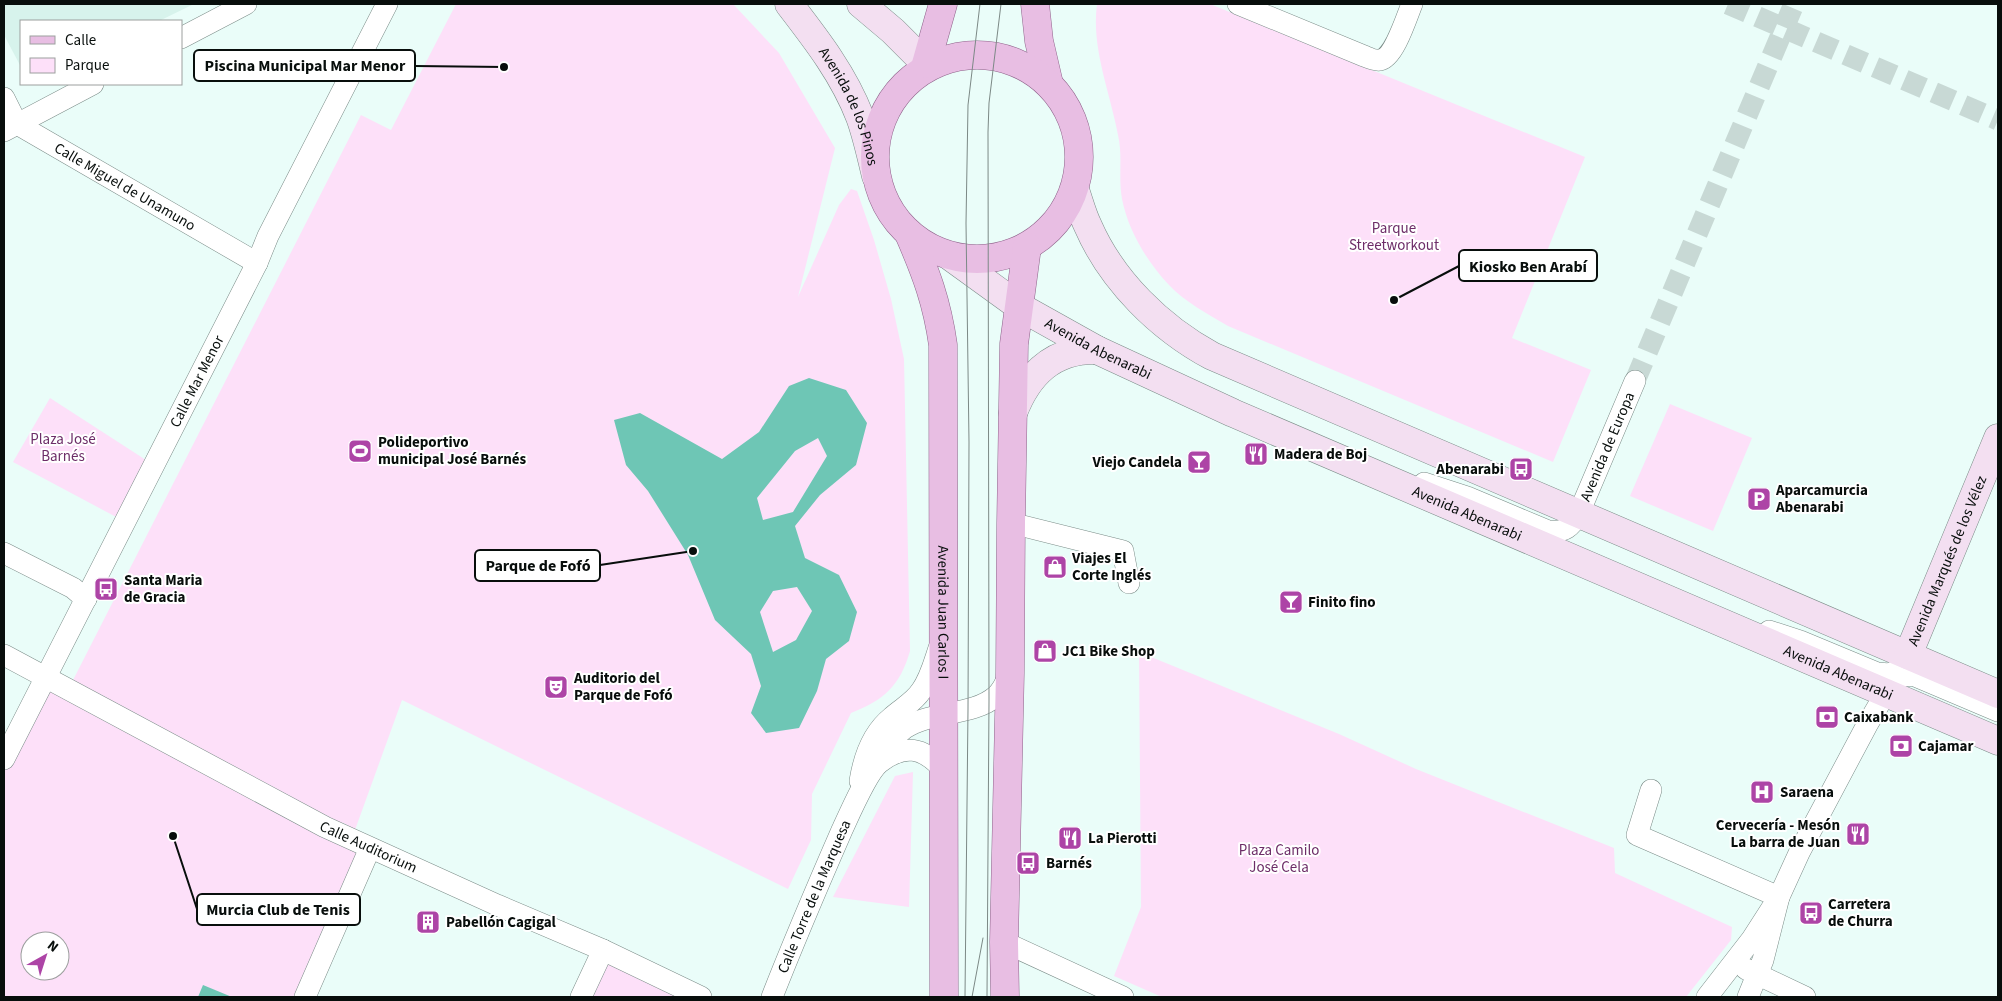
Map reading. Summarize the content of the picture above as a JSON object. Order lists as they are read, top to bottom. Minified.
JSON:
{"streets":{"main road":["Avenida de los Pinos","Avenida Abenarabi","Avenida Marqués de los Vélez","Avenida Juan Carlos I"],"street":["Calle Miguel de Unamuno","Calle Mar Menor","Avenida de Europa","Calle Auditorium","Calle Torre de la Marquesa"]},"crossings":[["Calle Miguel de Unamuno","Calle Mar Menor"],["Avenida Abenarabi","Avenida de Europa"],["Avenida Abenarabi","Avenida Marqués de los Vélez"],["Calle Mar Menor","Calle Auditorium"],["Avenida Juan Carlos I","Calle Torre de la Marquesa"]],"parks":["Parque Streetworkout","Plaza José Barnés","Plaza Camilo José Cela"],"places":{"other":["Piscina Municipal Mar Menor","Kiosko Ben Arabí","Parque de Fofó","Murcia Club de Tenis"],"sports":["Polideportivo municipal José Barnés"],"restaurant":["Madera de Boj","Cervecería - Mesón La barra de Juan","La Pierotti"],"bar":["Viejo Candela","Finito fino"],"bus stop":["Abenarabi","Santa Maria de Gracia","Barnés","Carretera de Churra"],"parking":["Aparcamurcia Abenarabi"],"shop":["Viajes El Corte Inglés","JC1 Bike Shop"],"theatre":["Auditorio del Parque de Fofó"],"bank":["Caixabank","Cajamar"],"hospital":["Saraena"],"building":["Pabellón Cagigal"]},"legend":["Calle","Parque"],"north":"top right"}
